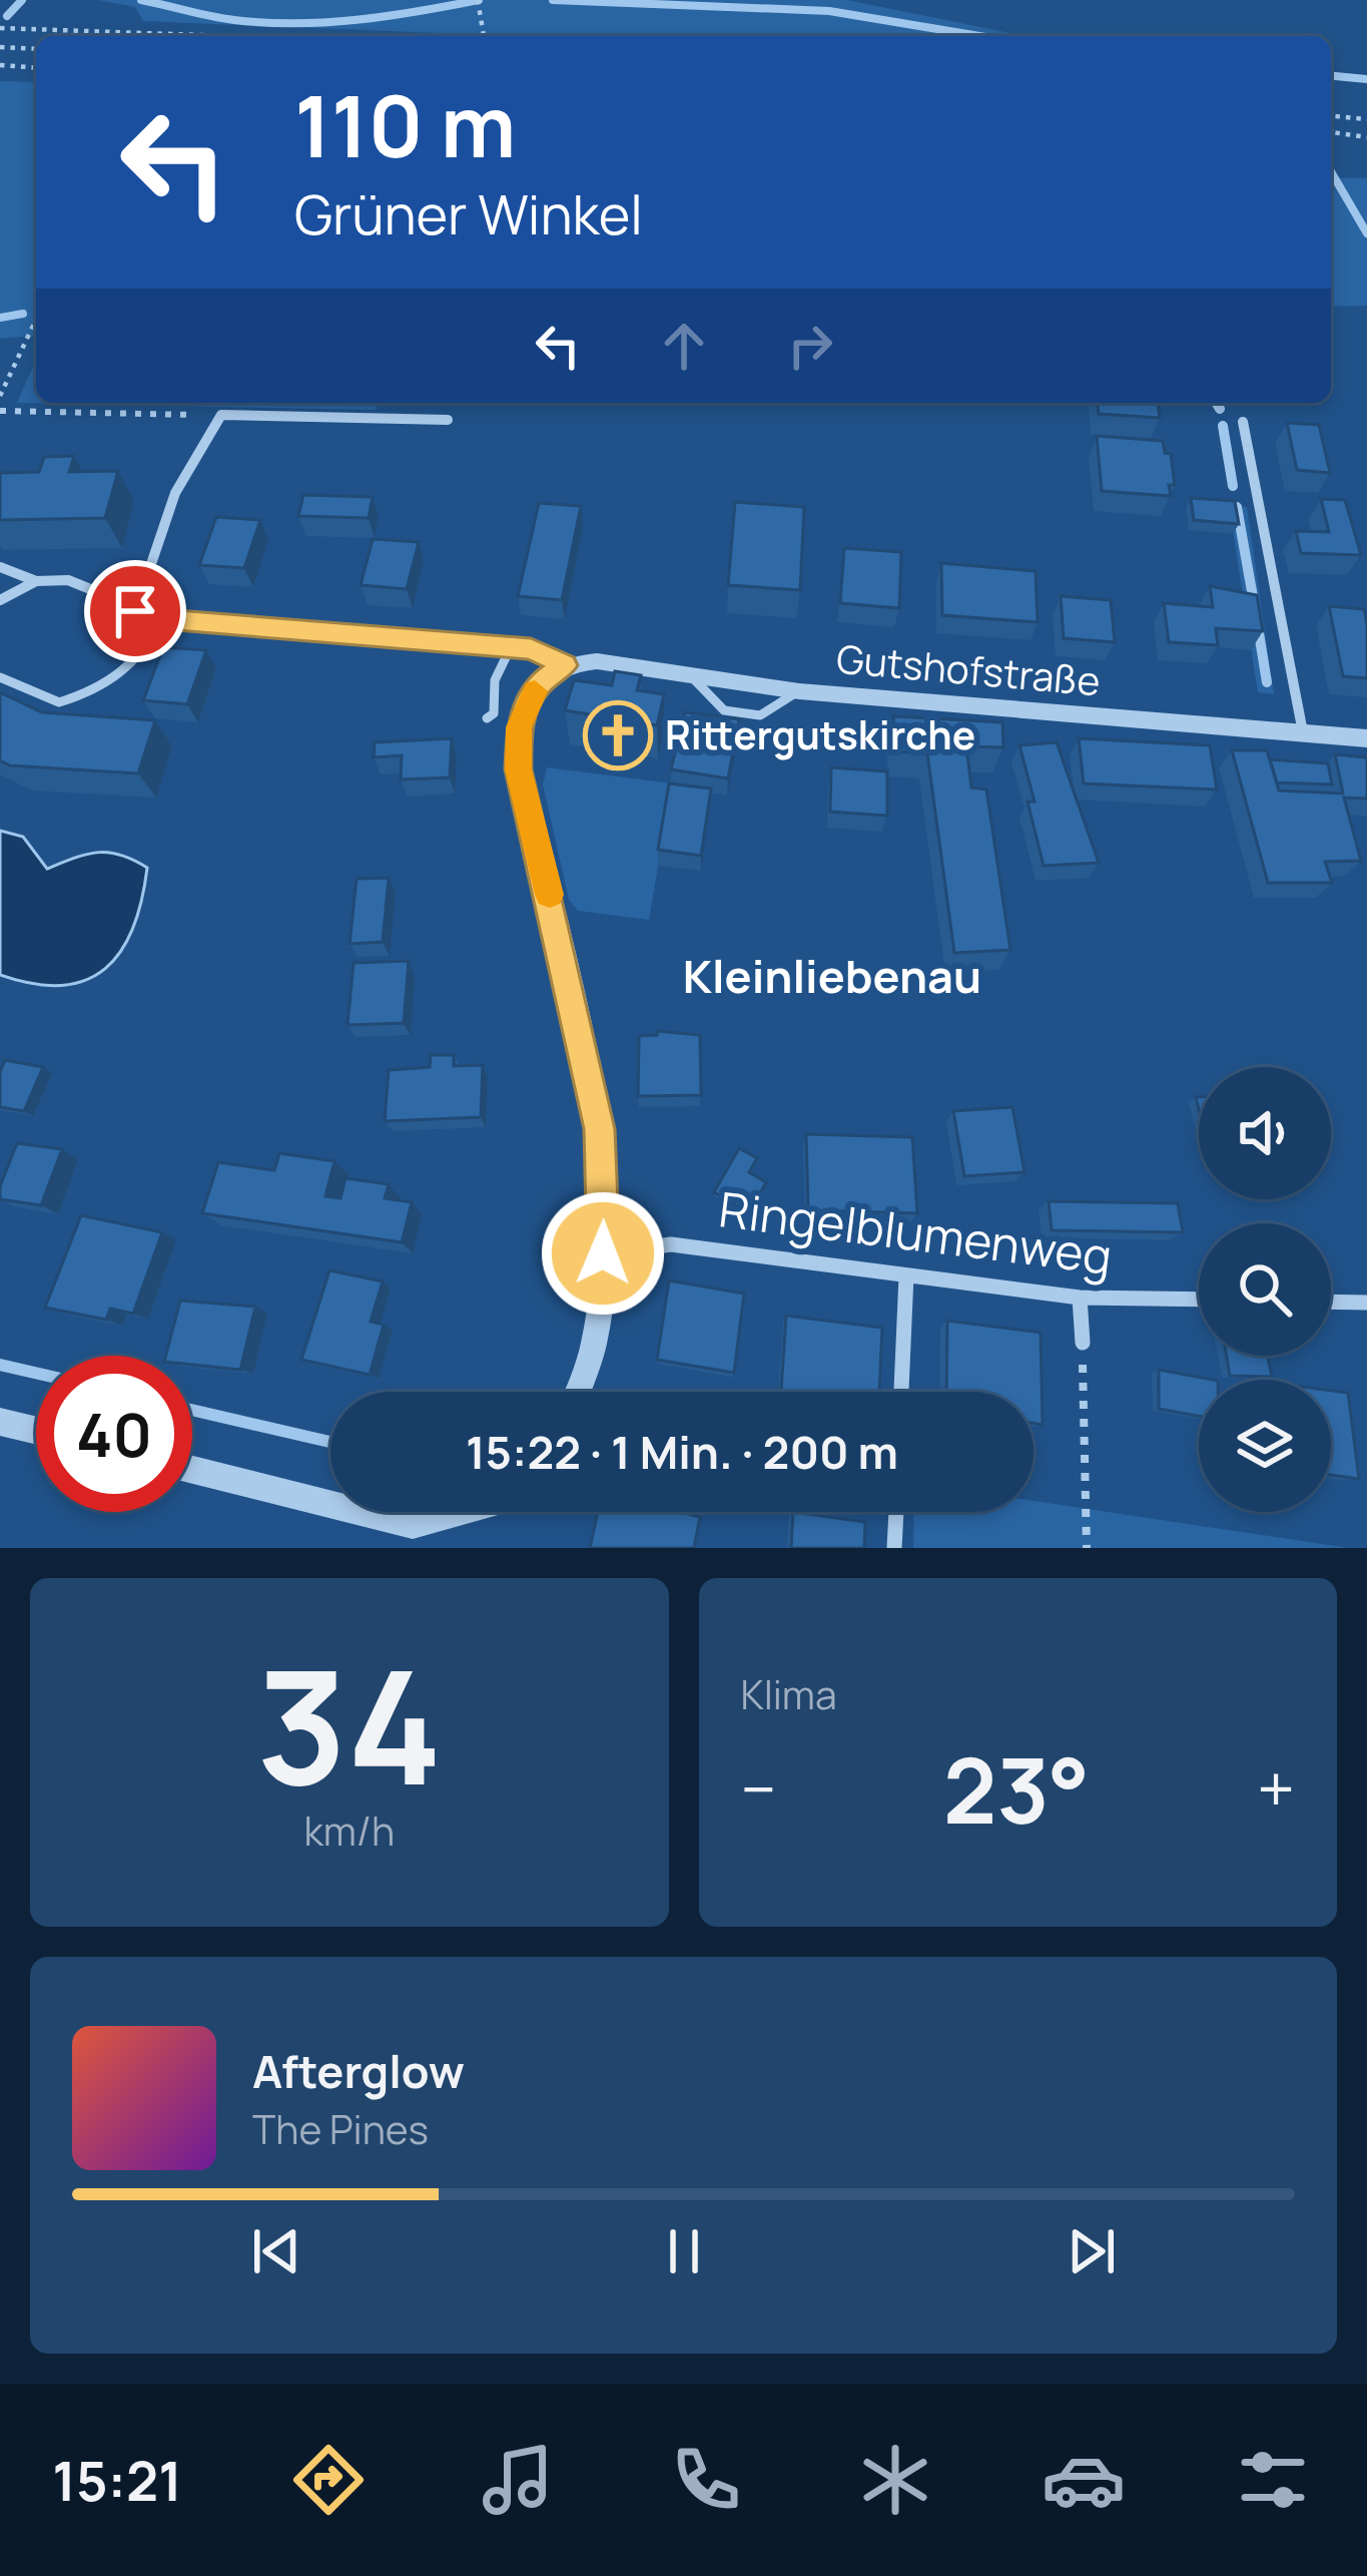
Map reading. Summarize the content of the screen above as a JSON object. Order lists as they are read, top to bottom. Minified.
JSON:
{"streets":{"street":["Gutshofstraße","Ringelblumenweg"]},"districts":["Kleinliebenau"],"places":{"church":["Rittergutskirche"]},"page":{"turn":["110 m","Grüner Winkel"],"limit":"40","trip":"15:22 · 1 Min. · 200 m","tile":[["34","km/h"],"Klima"],"heat":["−","23°","+"],"song":["Afterglow","The Pines"],"tabs":"15:21"}}
